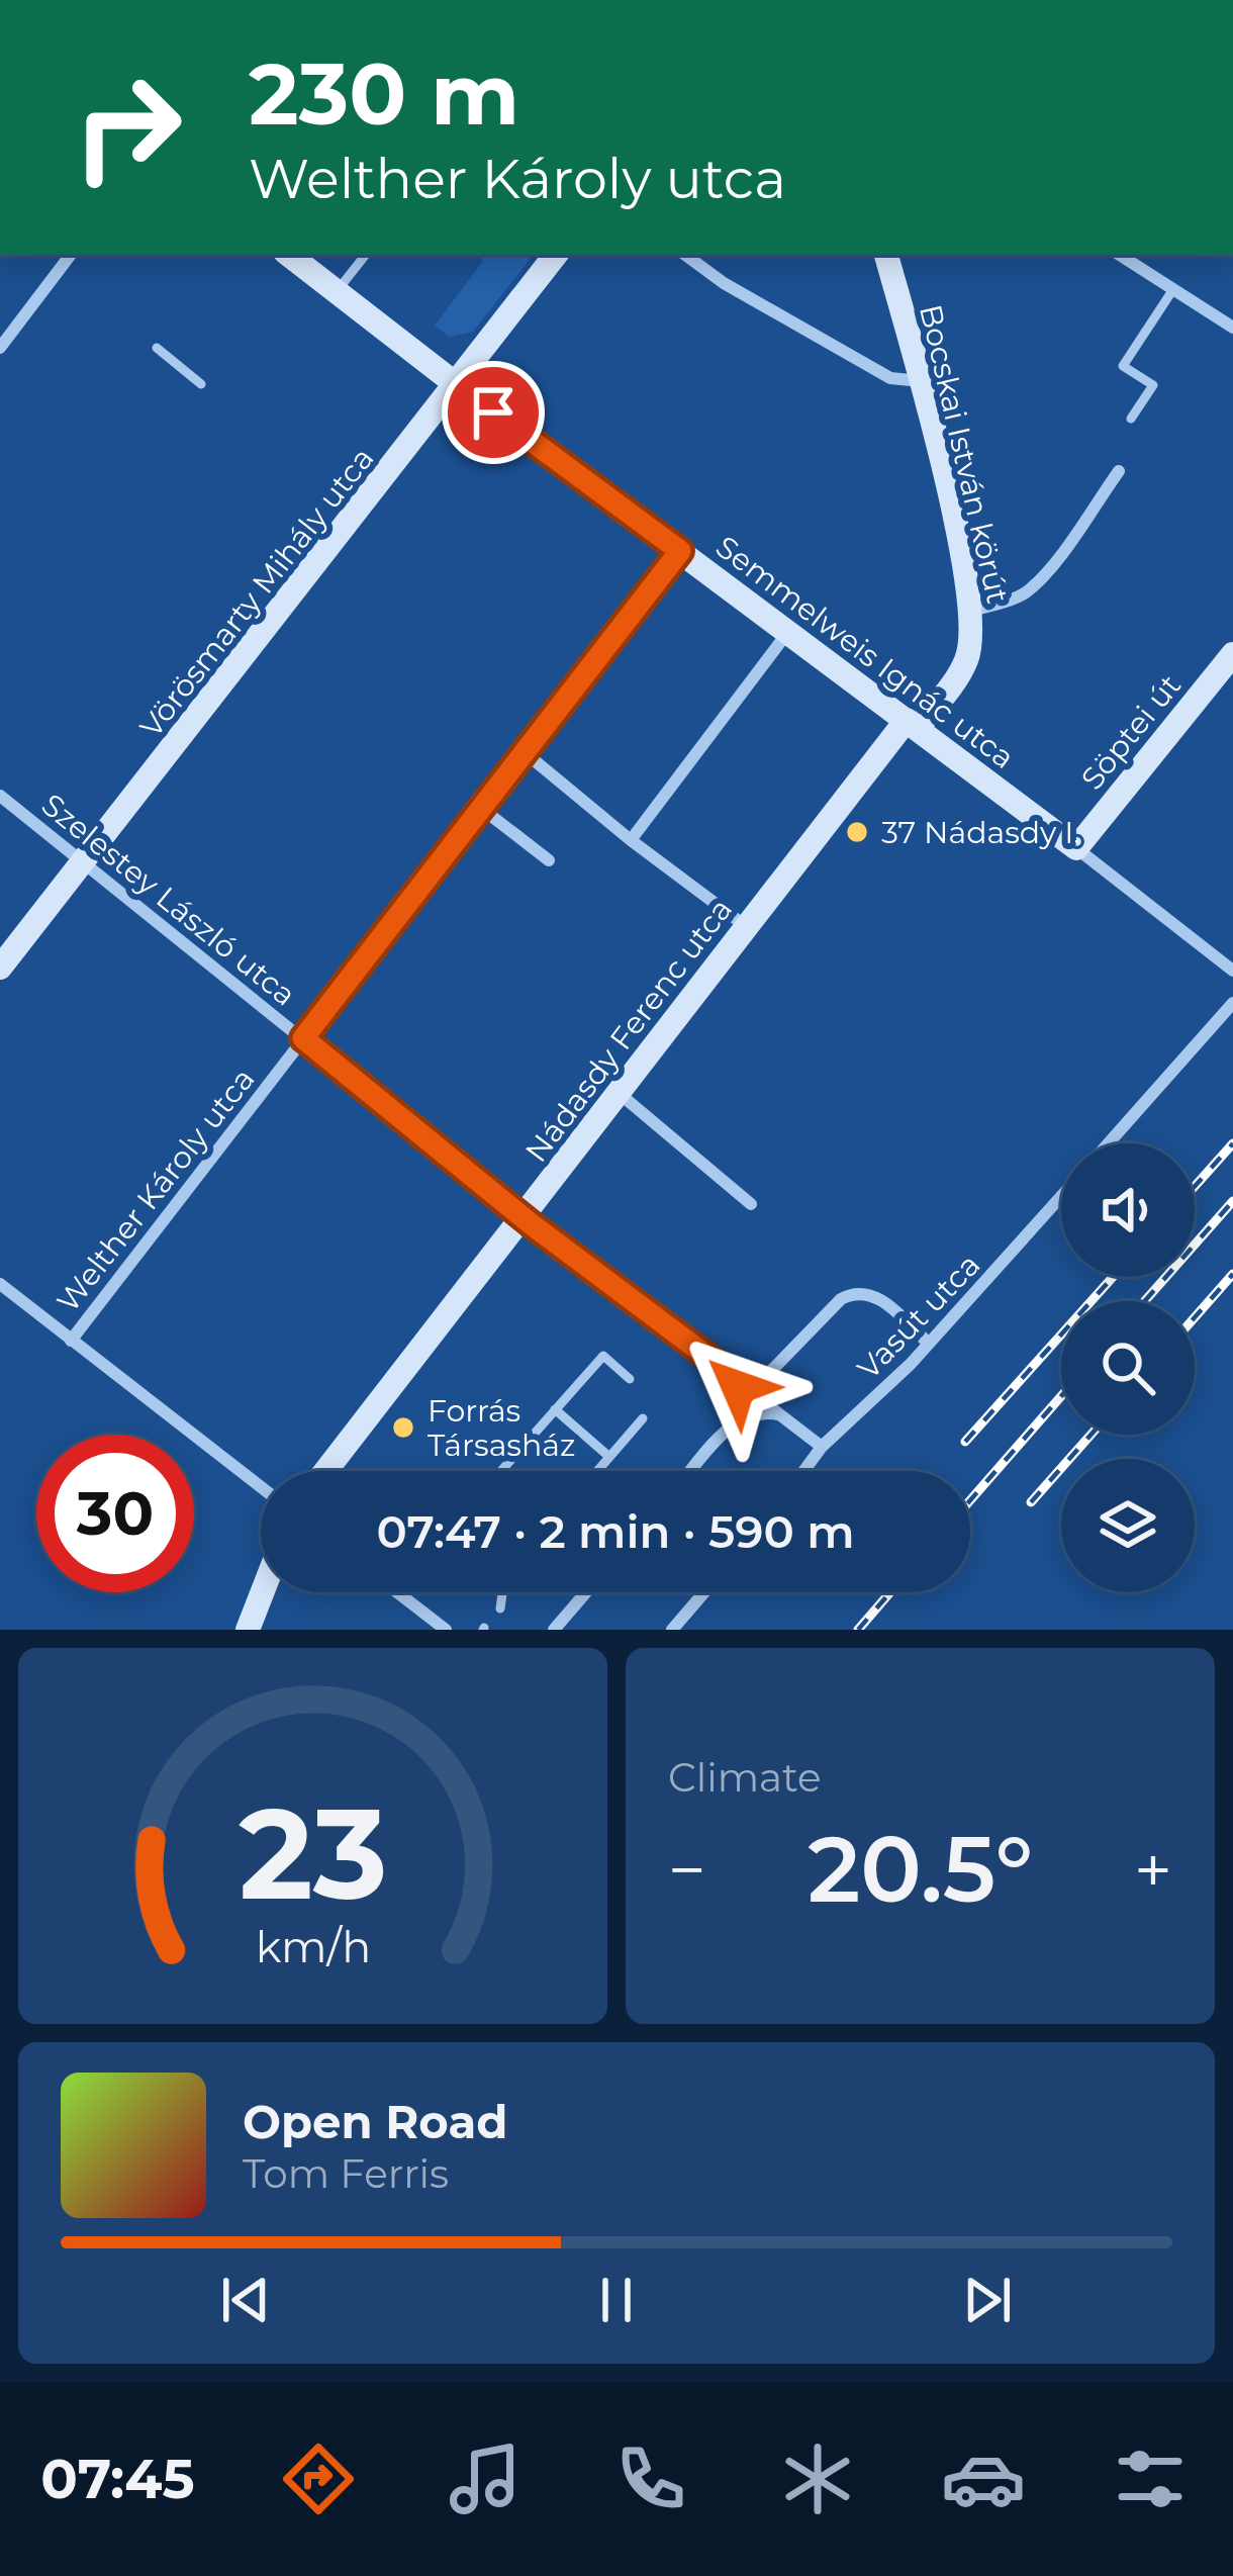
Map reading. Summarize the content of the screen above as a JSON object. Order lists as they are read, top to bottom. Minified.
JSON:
{"streets":{"street":["Bocskai István körút","Vörösmarty Mihály utca","Semmelweis Ignác utca","Söptei út","Szelestey László utca","Nádasdy Ferenc utca","Welther Károly utca","Vasút utca"]},"crossings":[["Bocskai István körút","Semmelweis Ignác utca"],["Bocskai István körút","Nádasdy Ferenc utca"],["Vörösmarty Mihály utca","Semmelweis Ignác utca"],["Vörösmarty Mihály utca","Szelestey László utca"],["Semmelweis Ignác utca","Söptei út"],["Semmelweis Ignác utca","Nádasdy Ferenc utca"],["Semmelweis Ignác utca","Welther Károly utca"],["Szelestey László utca","Nádasdy Ferenc utca"],["Szelestey László utca","Welther Károly utca"],["Szelestey László utca","Vasút utca"]],"places":["37 Nádasdy I.","Forrás Társasház"],"page":{"turn":["230 m","Welther Károly utca"],"limit":"30","trip":"07:47 · 2 min · 590 m","tile":"Climate","heat":["−","20.5°","+"],"song":["Open Road","Tom Ferris"],"tabs":"07:45","gauge":["23","km/h"]}}
